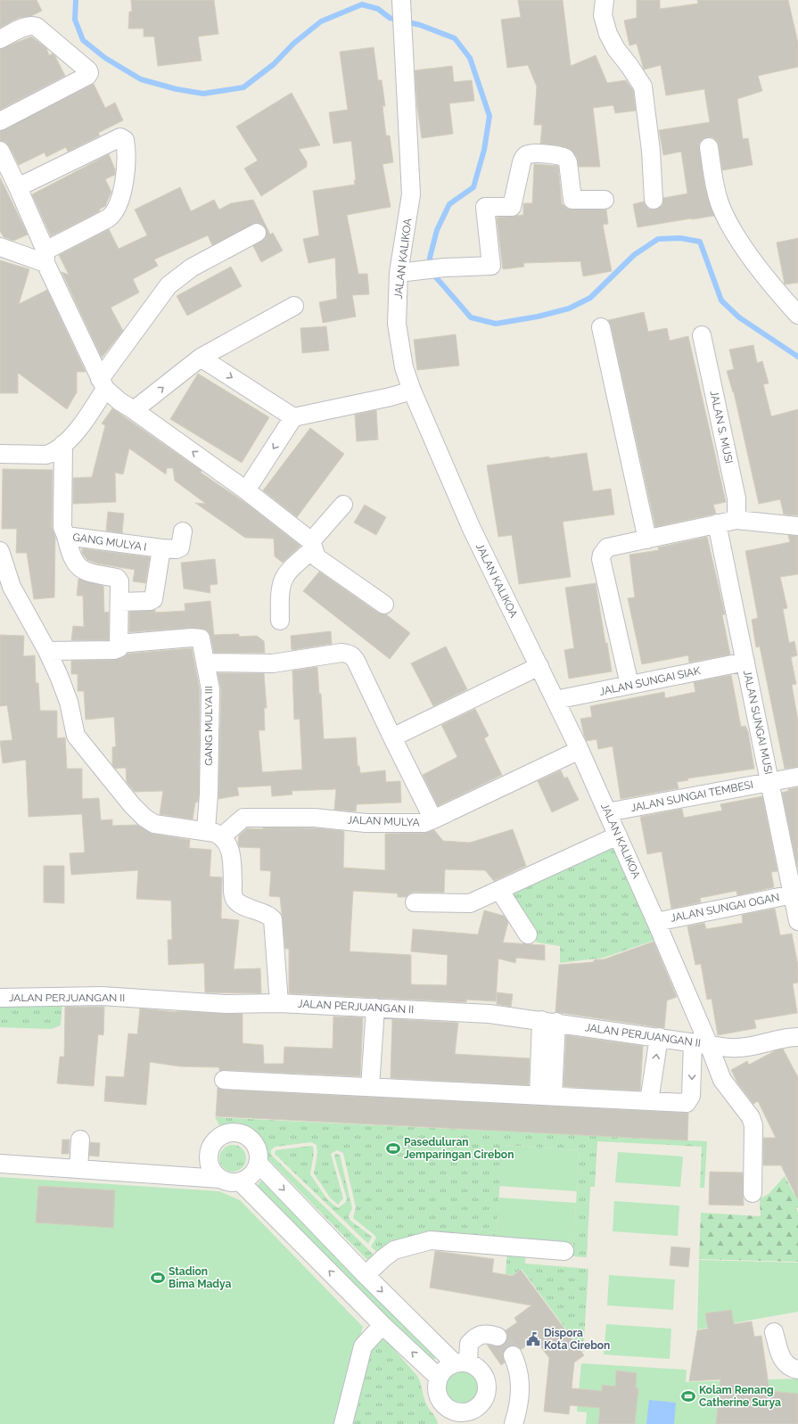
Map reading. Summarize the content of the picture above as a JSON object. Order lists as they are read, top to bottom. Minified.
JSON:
{"streets":{"street":["JALAN KALIKOA","JALAN S. MUSI","GANG MULYA I","JALAN SUNGAI SIAK","JALAN SUNGAI MUSI","GANG MULYA III","JALAN SUNGAI TEMBESI","JALAN MULYA","JALAN SUNGAI OGAN","JALAN PERJUANGAN II"]},"crossings":[["JALAN KALIKOA","JALAN SUNGAI SIAK"],["JALAN KALIKOA","JALAN SUNGAI TEMBESI"],["JALAN KALIKOA","JALAN MULYA"],["JALAN KALIKOA","JALAN SUNGAI OGAN"],["JALAN KALIKOA","JALAN PERJUANGAN II"],["JALAN SUNGAI SIAK","JALAN SUNGAI MUSI"],["JALAN SUNGAI MUSI","JALAN SUNGAI TEMBESI"],["JALAN SUNGAI MUSI","JALAN SUNGAI OGAN"],["GANG MULYA III","JALAN MULYA"]],"places":{"sports":["Paseduluran Jemparingan Cirebon","Stadion Bima Madya","Kolam Renang Catherine Surya"],"public building":["Dispora Kota Cirebon"]}}
